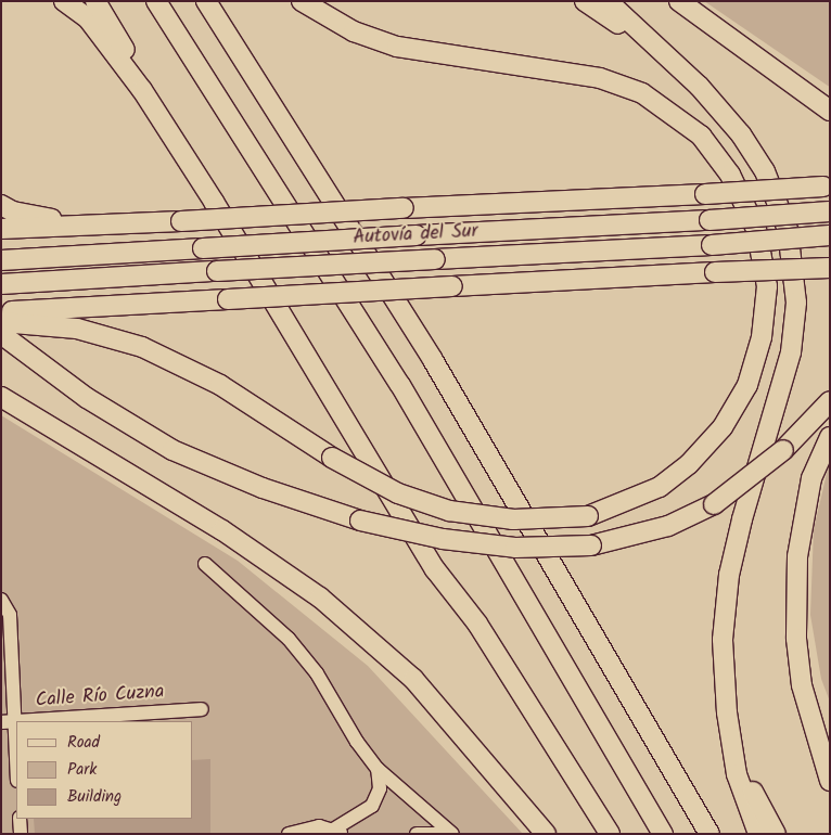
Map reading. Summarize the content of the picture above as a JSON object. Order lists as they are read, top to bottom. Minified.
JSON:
{"streets":{"highway":["Autovía del Sur"],"street":["Calle Río Cuzna"]},"legend":["Road","Park","Building"]}
